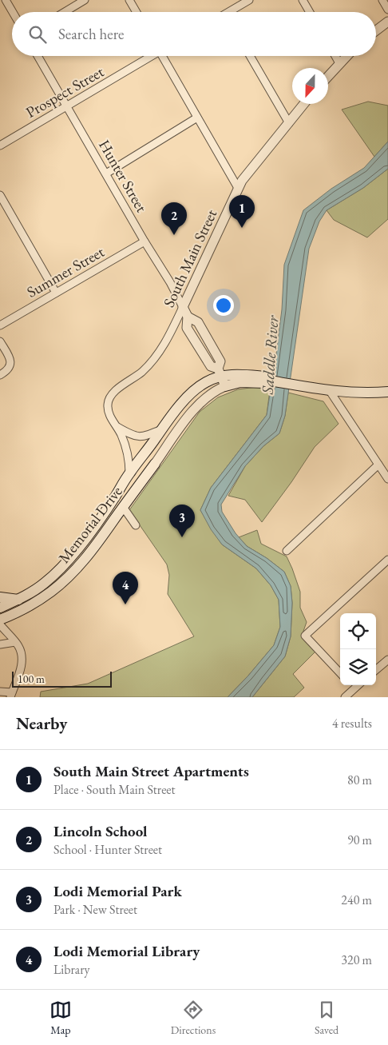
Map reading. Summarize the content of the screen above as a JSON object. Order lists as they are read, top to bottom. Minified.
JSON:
{"streets":{"main road":["Memorial Drive"],"street":["Prospect Street","Hunter Street","South Main Street","Summer Street"]},"crossings":[["Prospect Street","Hunter Street"],["Hunter Street","South Main Street"],["Hunter Street","Summer Street"],["Hunter Street","Memorial Drive"],["South Main Street","Memorial Drive"]],"water":["Saddle River"],"scale_bar":"100 m","north":"bottom","page":{"search":"Search here","pins":["1","2","3","4"],"scale":"100 m","heading":["Nearby","4 results"],"list":[{"mark":"1","name":"South Main Street Apartments","note":"Place · South Main Street","value":"80 m"},{"mark":"2","name":"Lincoln School","note":"School · Hunter Street","value":"90 m"},{"mark":"3","name":"Lodi Memorial Park","note":"Park · New Street","value":"240 m"},{"mark":"4","name":"Lodi Memorial Library","note":"Library","value":"320 m"}],"nav":["Map","Directions","Saved"]}}
